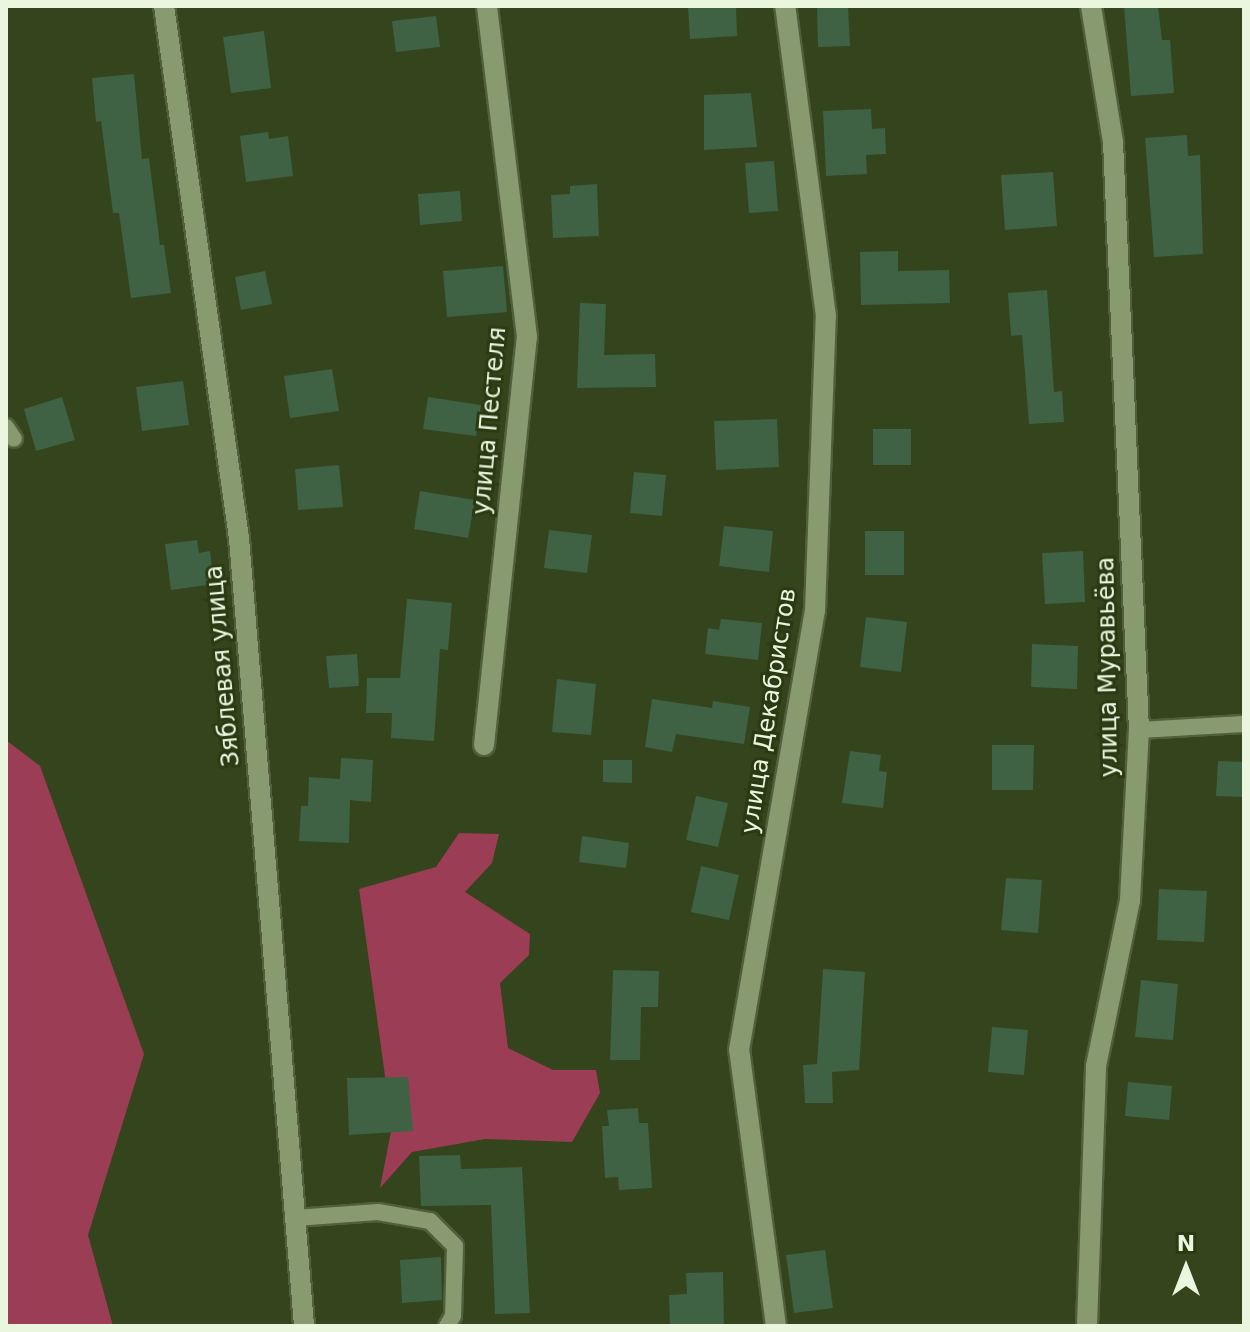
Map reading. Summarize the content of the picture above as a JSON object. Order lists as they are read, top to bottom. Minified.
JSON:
{"streets":{"street":["улица Пестеля","Зяблевая улица","улица Муравьёва","улица Декабристов"]},"north":"top"}
